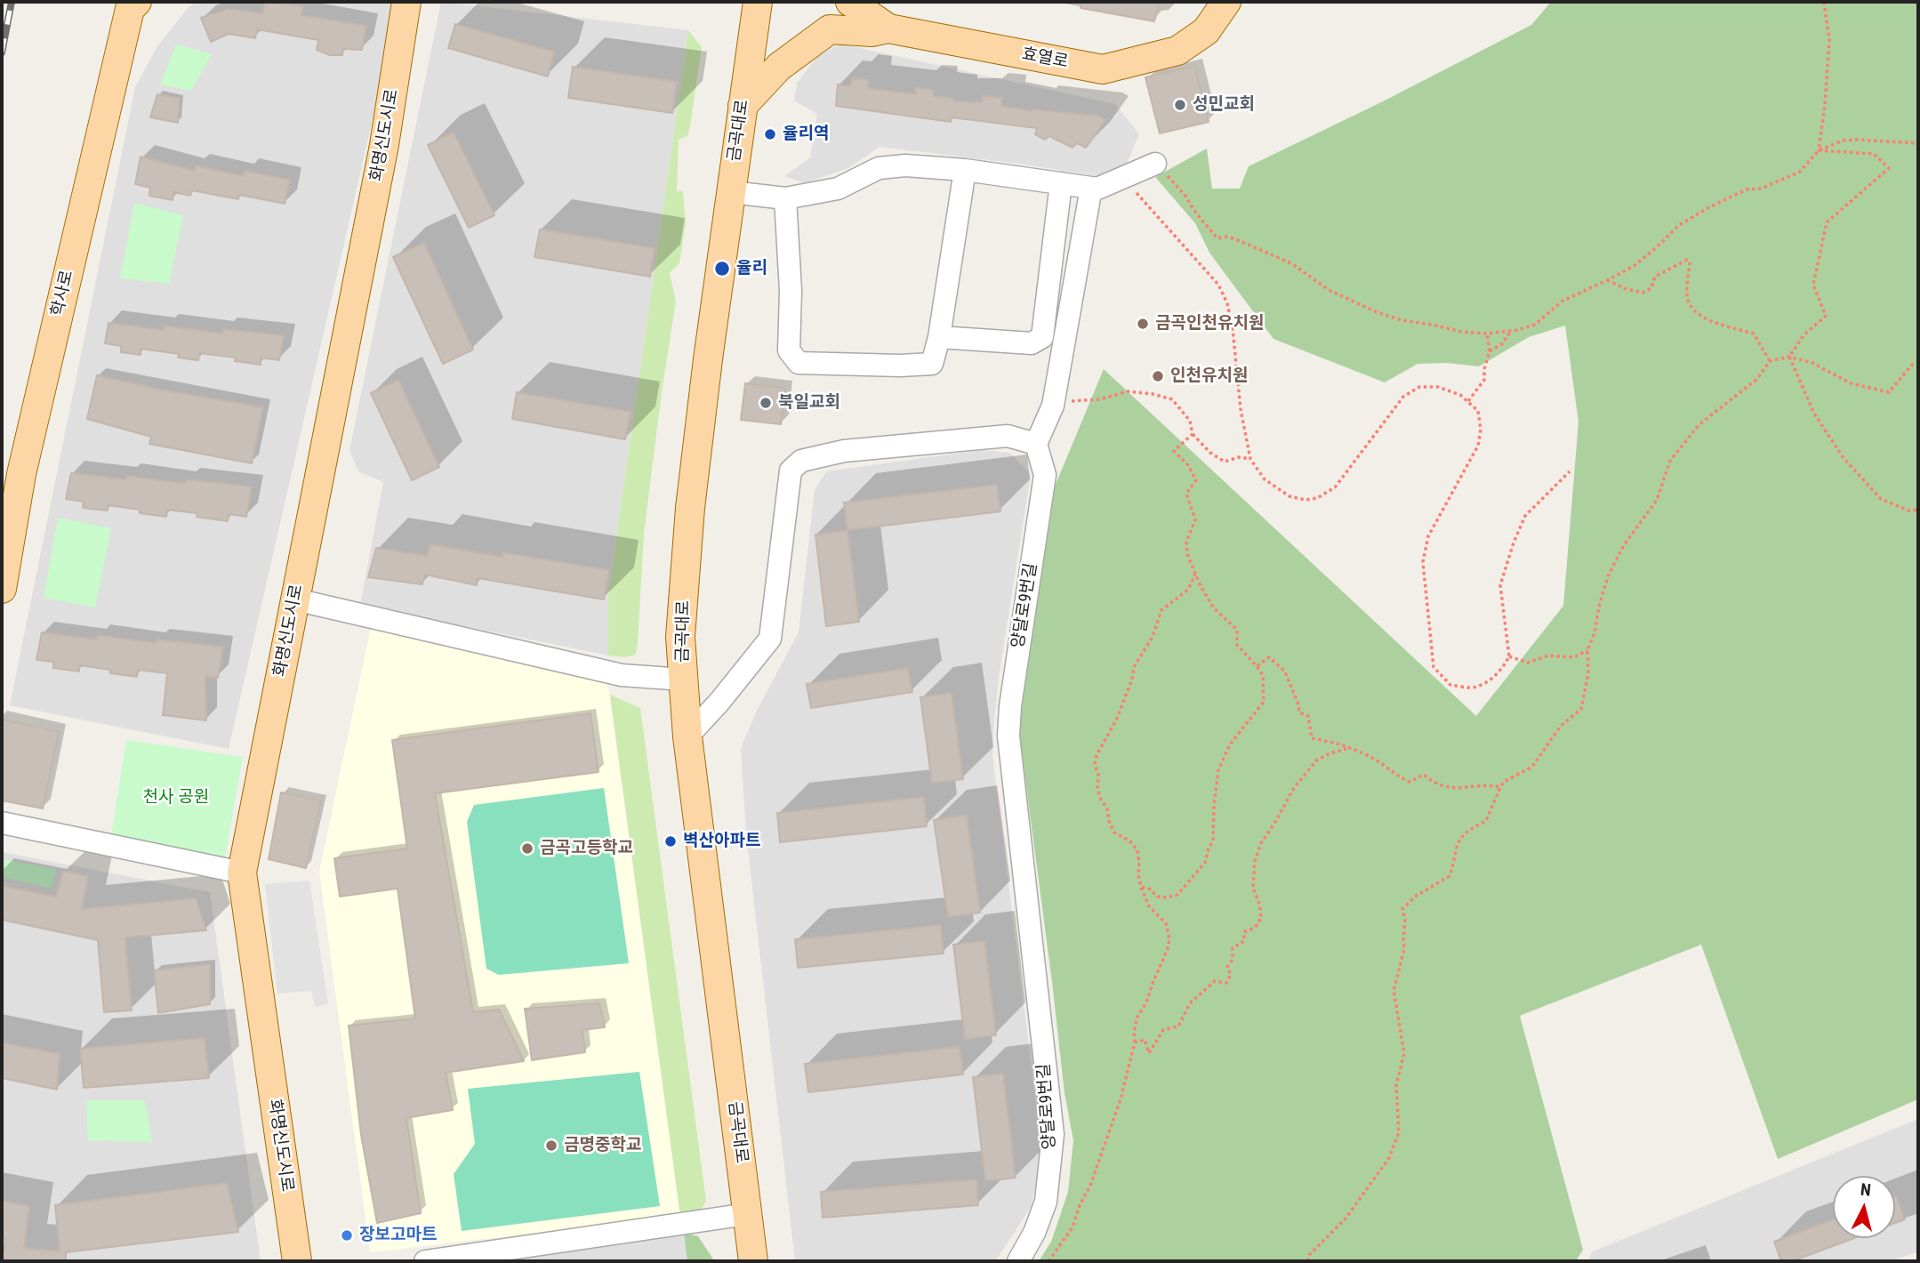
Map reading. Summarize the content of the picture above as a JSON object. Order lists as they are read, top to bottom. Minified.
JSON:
{"streets":{"main road":["효열로","금곡대로","화명신도시로","학사로"],"street":["양달로9번길"]},"parks":["천사 공원"],"places":["성민교회","율리역","율리","금곡인천유치원","인천유치원","북일교회","벽산아파트","금곡고등학교","금명중학교","장보고마트"],"north":"top"}
